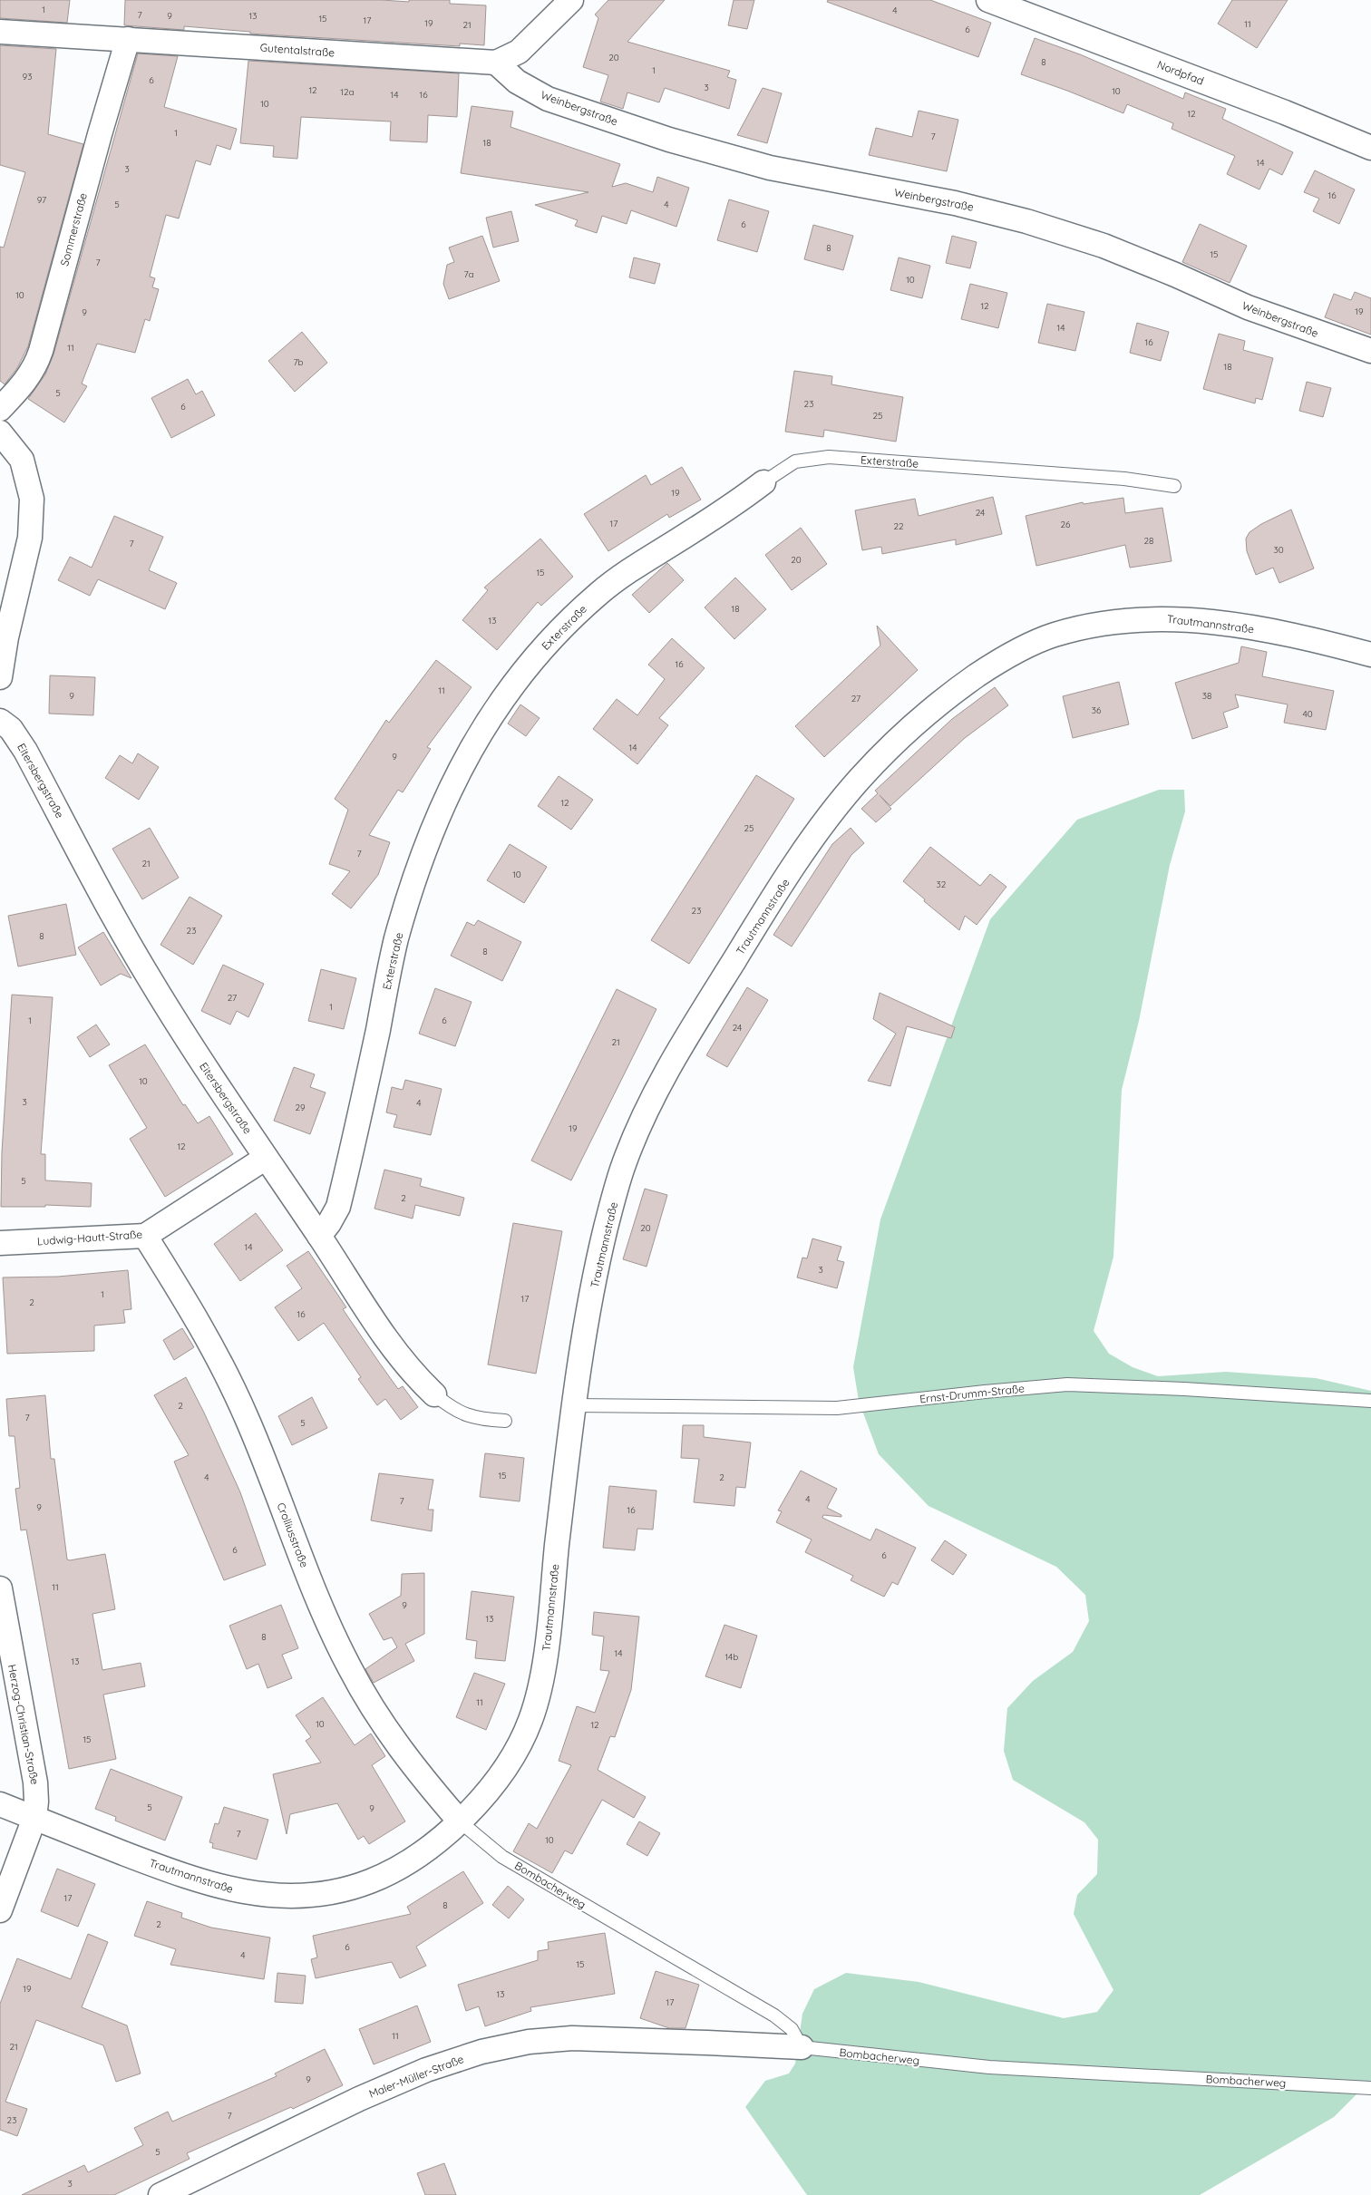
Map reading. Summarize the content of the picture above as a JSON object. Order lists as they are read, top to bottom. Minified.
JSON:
{"streets":{"street":["Gutentalstraße","Nordpfad","Weinbergstraße","Sommerstraße","Exterstraße","Trautmannstraße","Eitersbergstraße","Ludwig-Hautt-Straße","Crolliusstraße","Herzog-Christian-Straße","Maler-Müller-Straße"],"lane":["Ernst-Drumm-Straße","Bombacherweg"]},"crossings":[["Gutentalstraße","Weinbergstraße"],["Gutentalstraße","Sommerstraße"],["Exterstraße","Eitersbergstraße"],["Trautmannstraße","Ernst-Drumm-Straße"],["Trautmannstraße","Crolliusstraße"],["Trautmannstraße","Herzog-Christian-Straße"],["Trautmannstraße","Bombacherweg"],["Eitersbergstraße","Ludwig-Hautt-Straße"],["Ludwig-Hautt-Straße","Crolliusstraße"],["Crolliusstraße","Bombacherweg"],["Bombacherweg","Maler-Müller-Straße"]],"house_numbers":["1","4","7","9","13","15","17","19","11","21","6","20","8","1","93","6","3","12","10","12a","14","16","10","12","1","7","18","14","3","16","97","5","4","6","8","15","7","7a","10","10","12","19","9","14","16","11","7b","18","5","23","6","25","19","24","17","26","22","28","7","30","20","15","18","13","16","11","9","38","27","36","40","14","9","12","25","7","21","10","32","23","23","8","8","27","1","1","6","24","21","10","3","4","29","19","12","5","2","20","14","3","1","17","2","16","2","7","5","15","4","2","4","7","9","16","6","6","11","9","13","8","14","14b","13","11","10","12","15","5","9","7","10","17","8","2","6","4","15","19","13","17","11","21","9","7","23","5","3"]}
